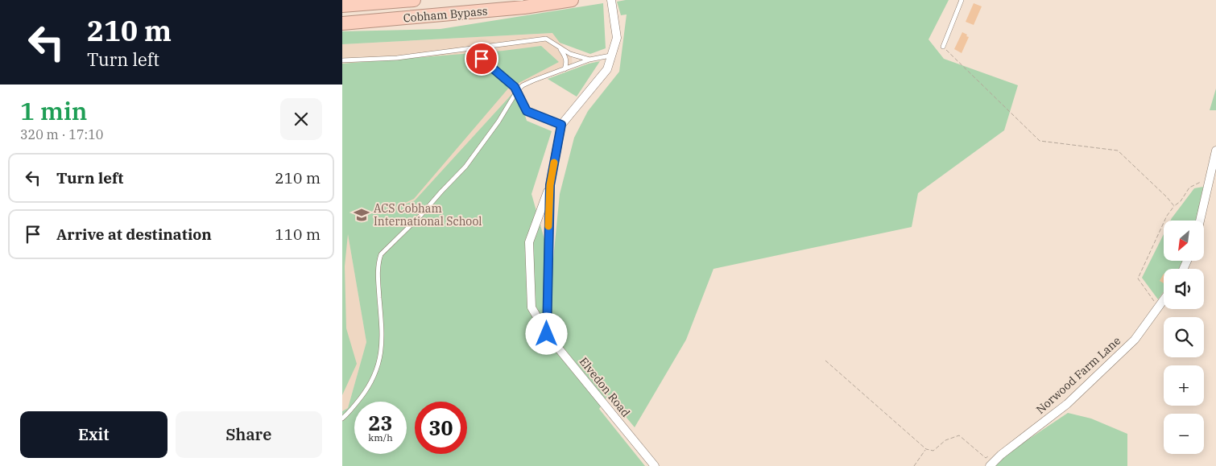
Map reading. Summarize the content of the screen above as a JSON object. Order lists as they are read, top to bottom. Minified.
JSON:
{"streets":{"highway":["Cobham Bypass"],"street":["Norwood Farm Lane","Elvedon Road"]},"places":{"school or university":["ACS Cobham International School"]},"north":"bottom left","page":{"turn":["210 m","Turn left"],"heading":["1 min","320 m · 17:10"],"list":[{"name":"Turn left","value":"210 m"},{"name":"Arrive at destination","value":"110 m"}],"map_buttons":["+","−"],"speed":"23 km/h","limit":"30","buttons":["Exit","Share"]}}
